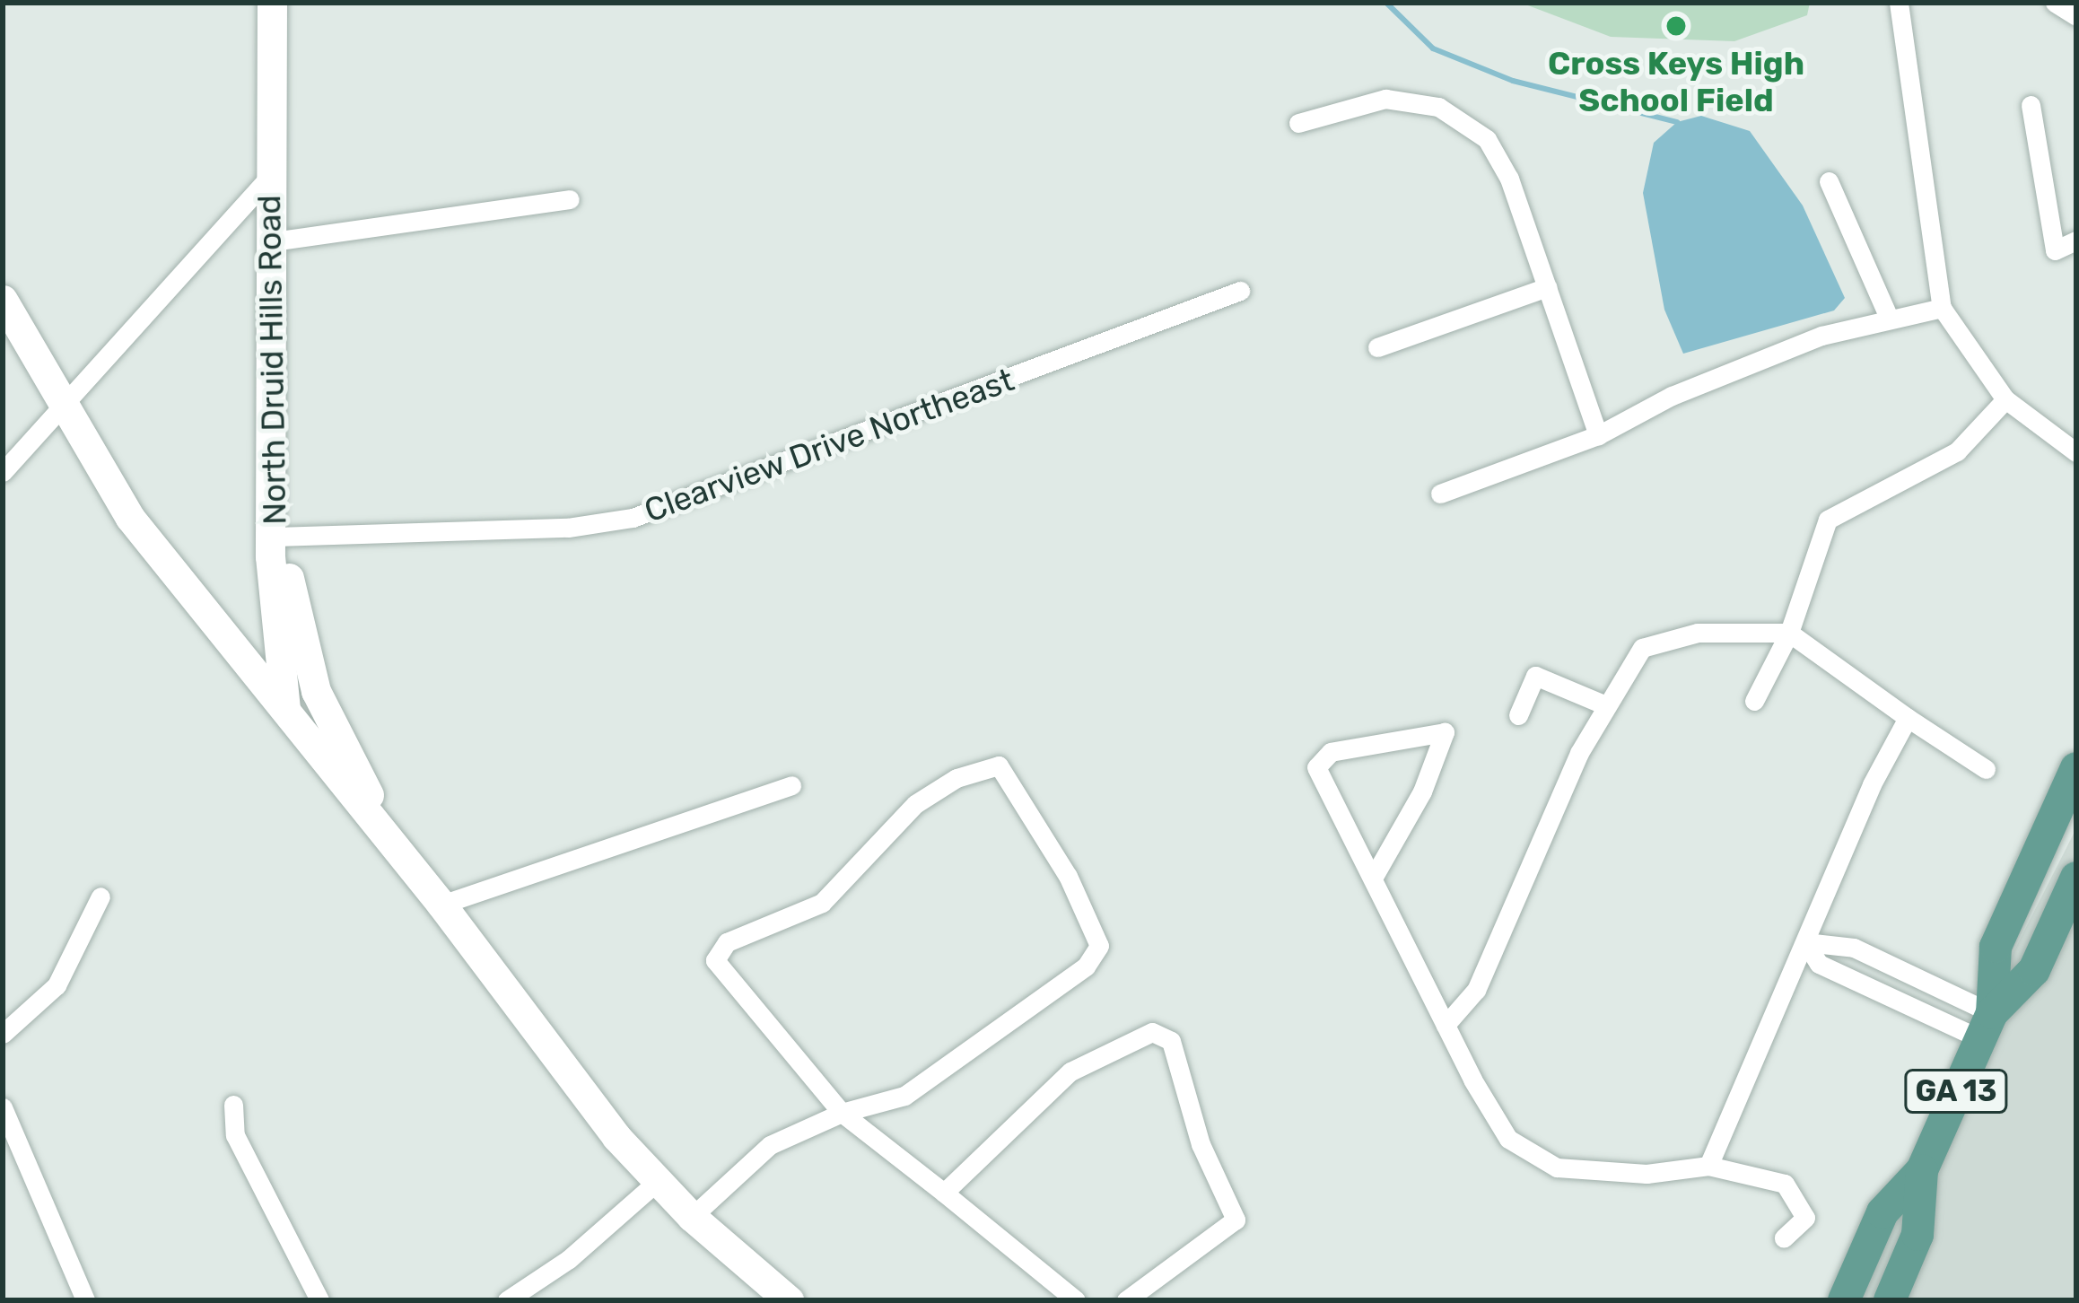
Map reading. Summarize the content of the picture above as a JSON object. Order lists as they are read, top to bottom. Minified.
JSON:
{"streets":{"main road":["North Druid Hills Road","GA 13"],"street":["Clearview Drive Northeast"]},"crossings":[["North Druid Hills Road","Clearview Drive Northeast"]],"places":["Cross Keys High School Field"]}
